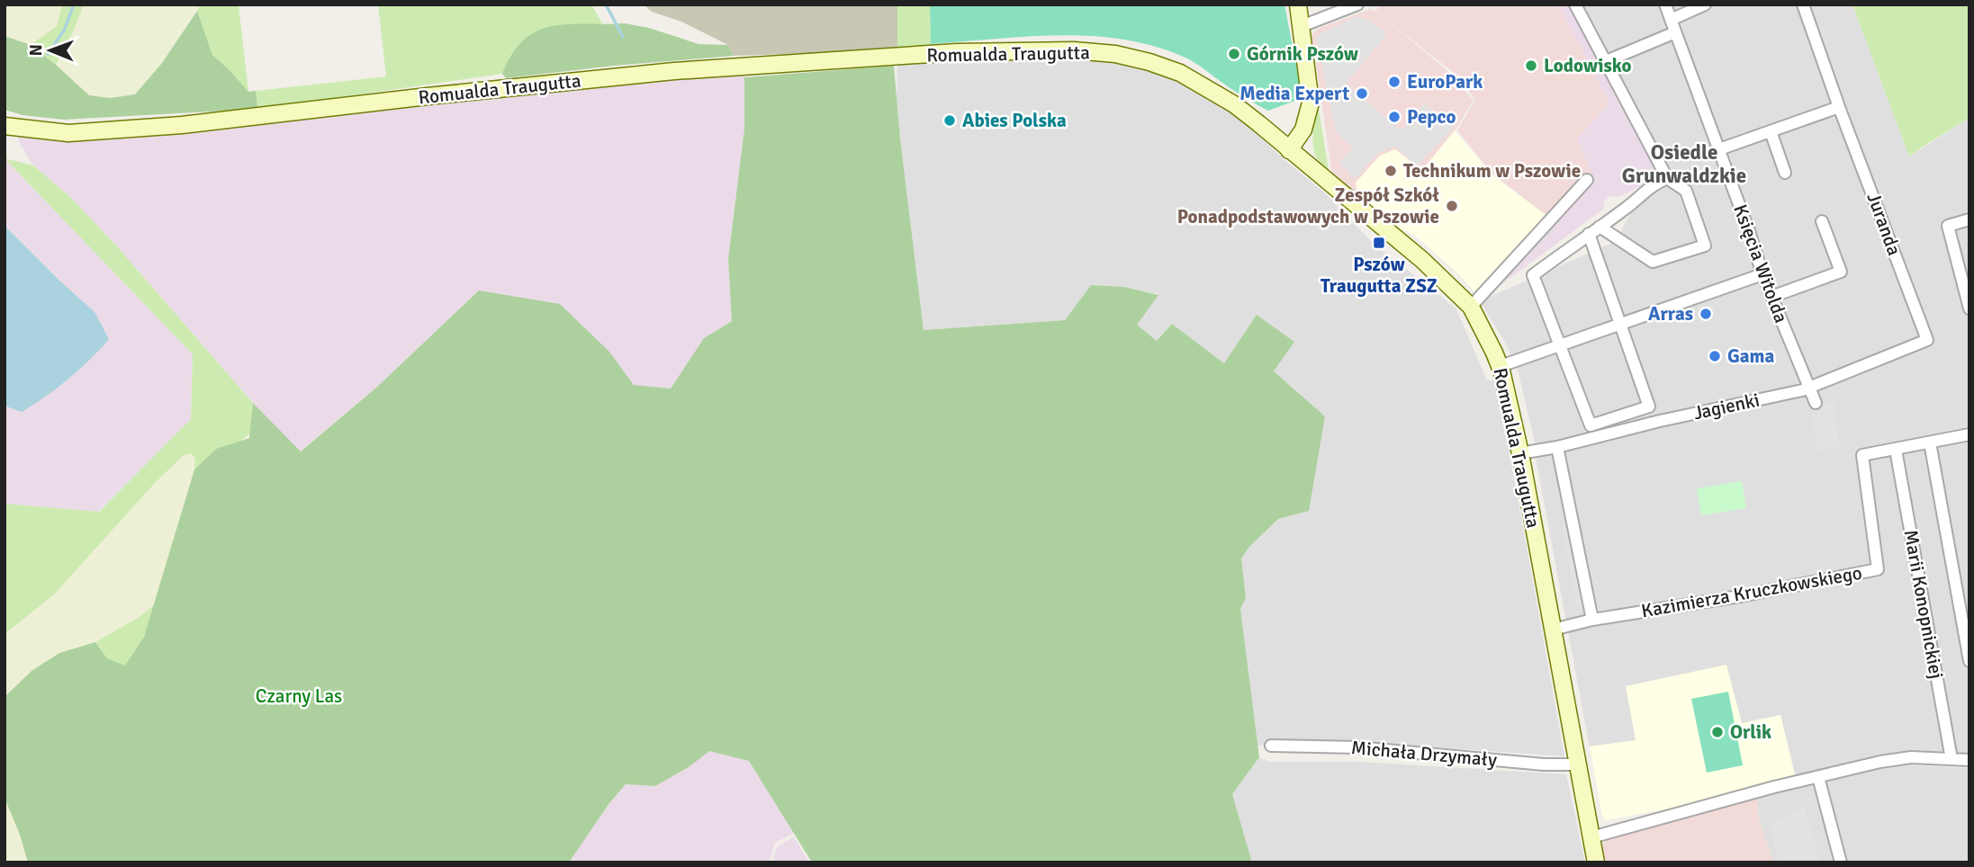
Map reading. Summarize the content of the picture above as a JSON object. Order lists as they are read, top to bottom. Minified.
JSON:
{"streets":{"street":["Romualda Traugutta","Juranda","Księcia Witolda","Jagienki","Kazimierza Kruczkowskiego","Marii Konopnickiej","Michała Drzymały"]},"crossings":[["Romualda Traugutta","Jagienki"],["Romualda Traugutta","Kazimierza Kruczkowskiego"],["Romualda Traugutta","Michała Drzymały"],["Juranda","Jagienki"],["Księcia Witolda","Jagienki"],["Kazimierza Kruczkowskiego","Marii Konopnickiej"]],"districts":["Osiedle Grunwaldzkie"],"parks":["Czarny Las"],"places":{"other":["Górnik Pszów","Lodowisko","EuroPark","Media Expert","Pepco","Abies Polska","Technikum w Pszowie","Zespół Szkół Ponadpodstawowych w Pszowie","Arras","Gama","Orlik"],"transit":["Pszów Traugutta ZSZ"]},"north":"left"}
